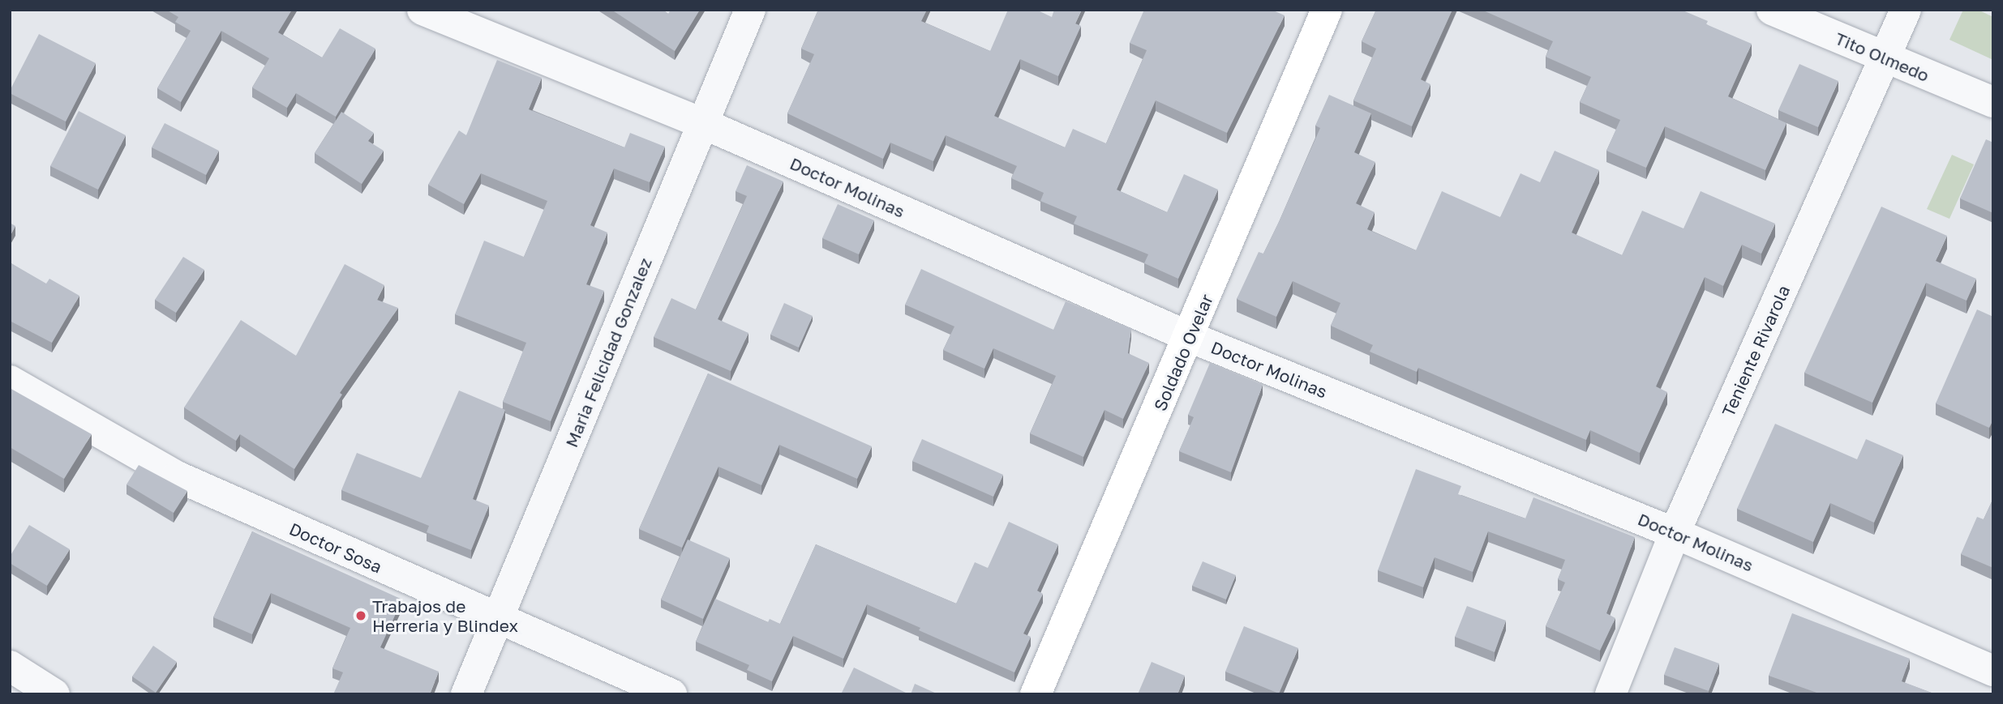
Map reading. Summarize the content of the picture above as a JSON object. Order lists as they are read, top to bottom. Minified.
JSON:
{"streets":{"main road":["Soldado Ovelar"],"street":["Tito Olmedo","Doctor Molinas","Teniente Rivarola","Maria Felicidad Gonzalez","Doctor Sosa"]},"crossings":[["Tito Olmedo","Teniente Rivarola"],["Doctor Molinas","Teniente Rivarola"],["Doctor Molinas","Maria Felicidad Gonzalez"],["Doctor Molinas","Soldado Ovelar"],["Maria Felicidad Gonzalez","Doctor Sosa"]],"places":["Trabajos de Herreria y Blindex"]}
